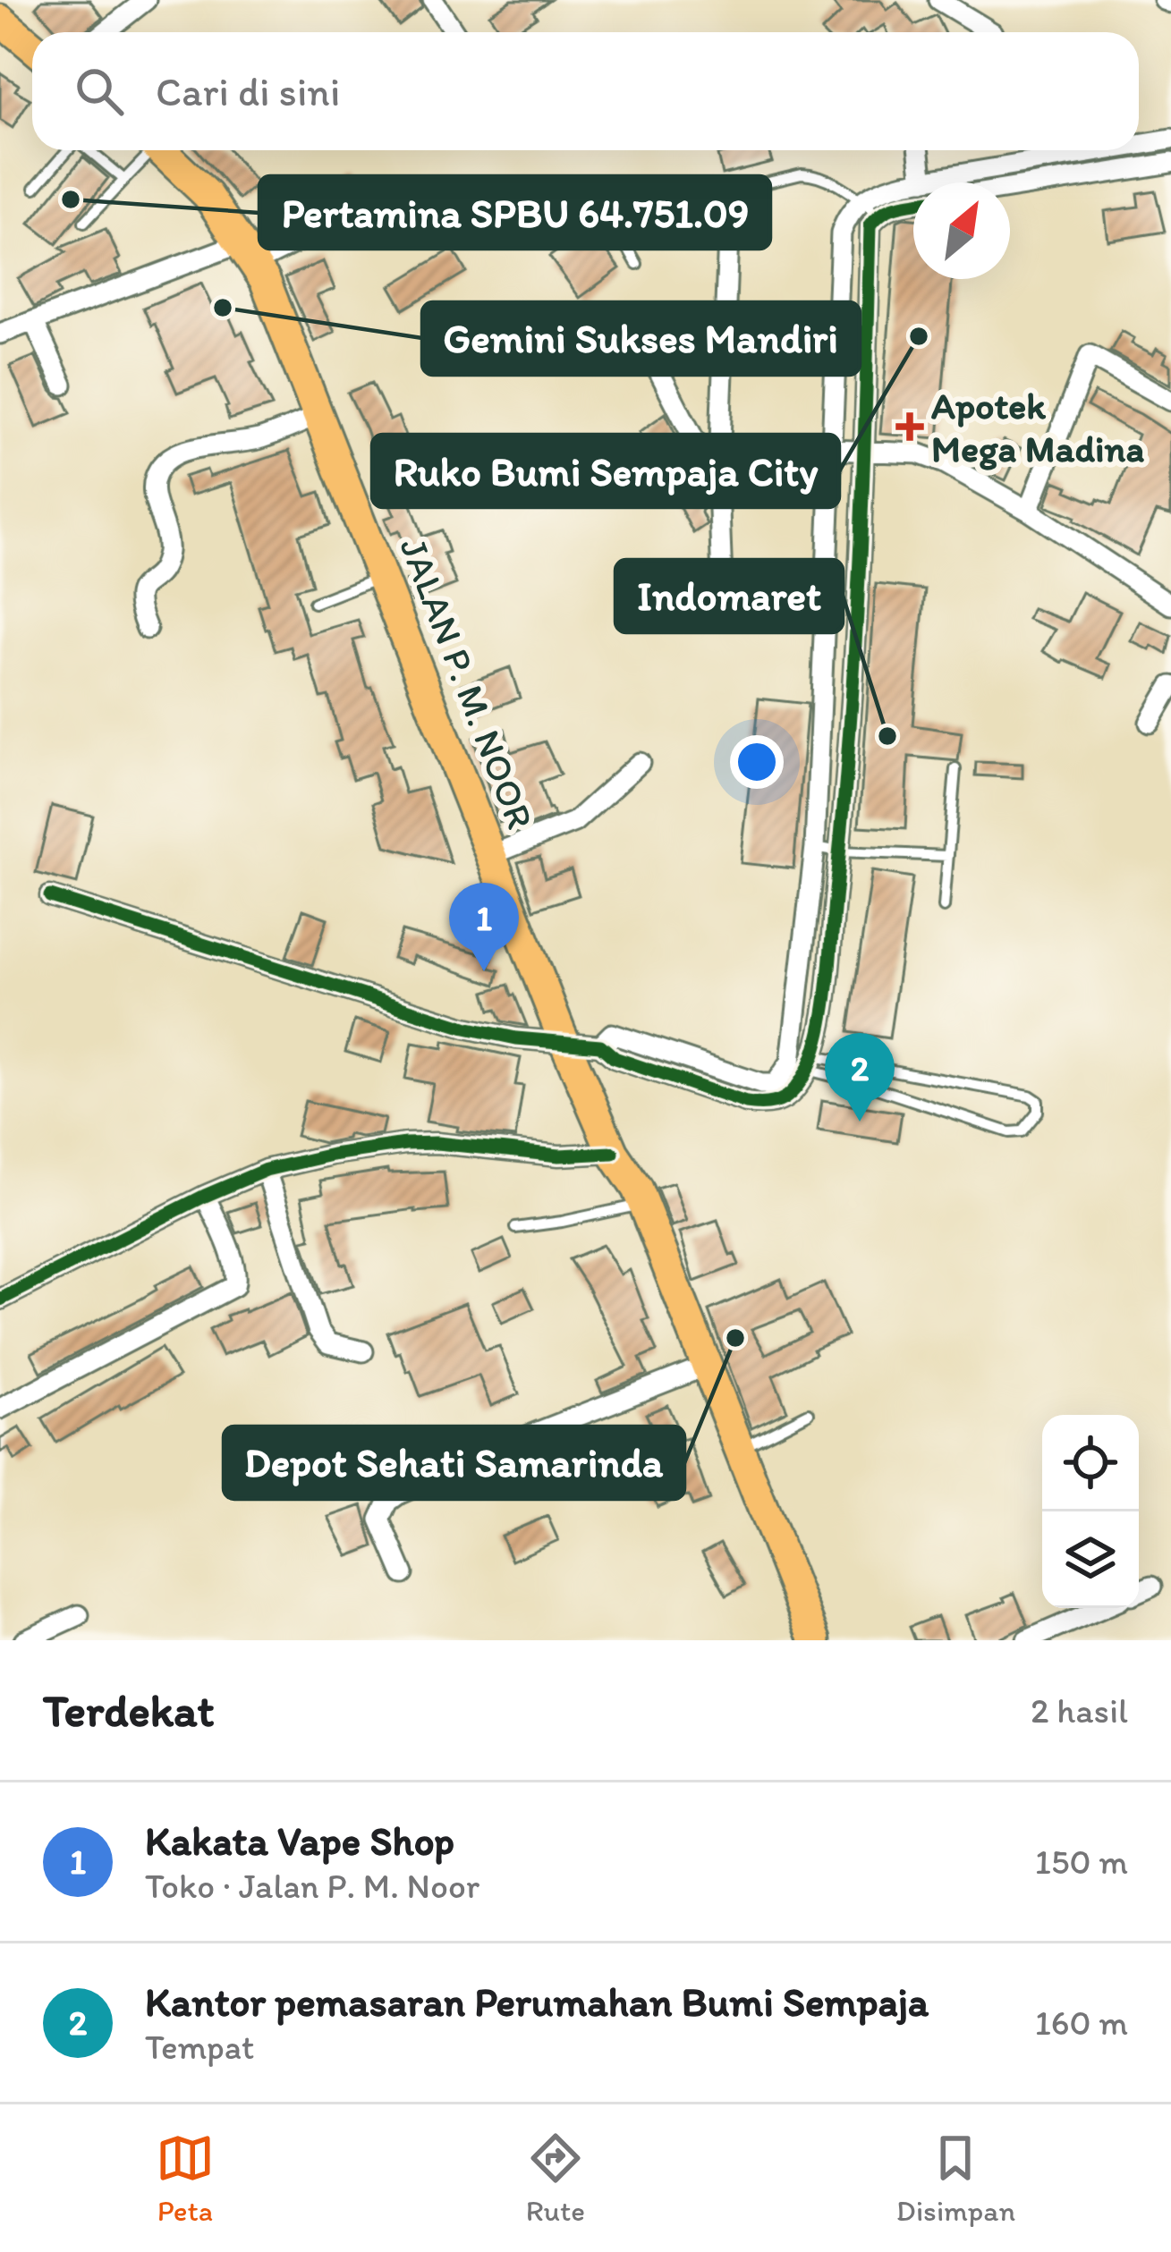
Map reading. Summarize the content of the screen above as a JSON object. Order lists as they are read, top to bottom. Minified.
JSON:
{"streets":{"highway":["JALAN P. M. NOOR"]},"places":{"other":["Pertamina SPBU 64.751.09","Gemini Sukses Mandiri","Ruko Bumi Sempaja City","Indomaret","Depot Sehati Samarinda"],"health":["Apotek Mega Madina"]},"north":"top right","page":{"search":"Cari di sini","pins":["1","2"],"heading":["Terdekat","2 hasil"],"list":[{"mark":"1","name":"Kakata Vape Shop","note":"Toko · Jalan P. M. Noor","value":"150 m"},{"mark":"2","name":"Kantor pemasaran Perumahan Bumi Sempaja","note":"Tempat","value":"160 m"}],"nav":["Peta","Rute","Disimpan"]}}
